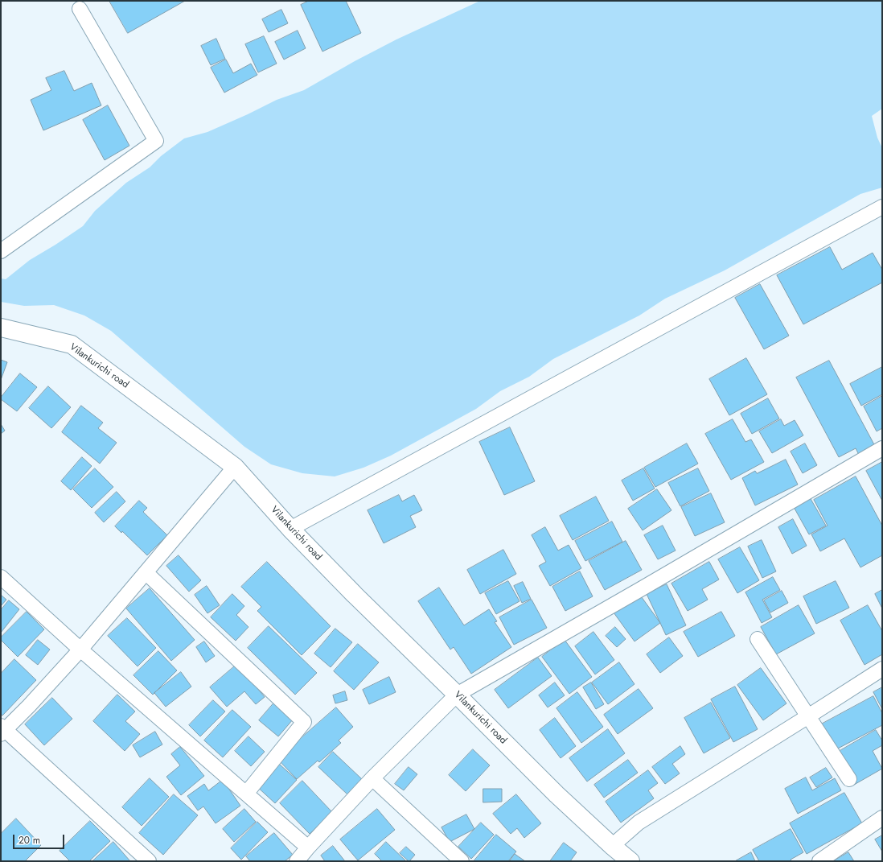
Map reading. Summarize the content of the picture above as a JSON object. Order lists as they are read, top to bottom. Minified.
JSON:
{"streets":{"main road":["Vilankurichi road"]},"scale_bar":"20 m"}
